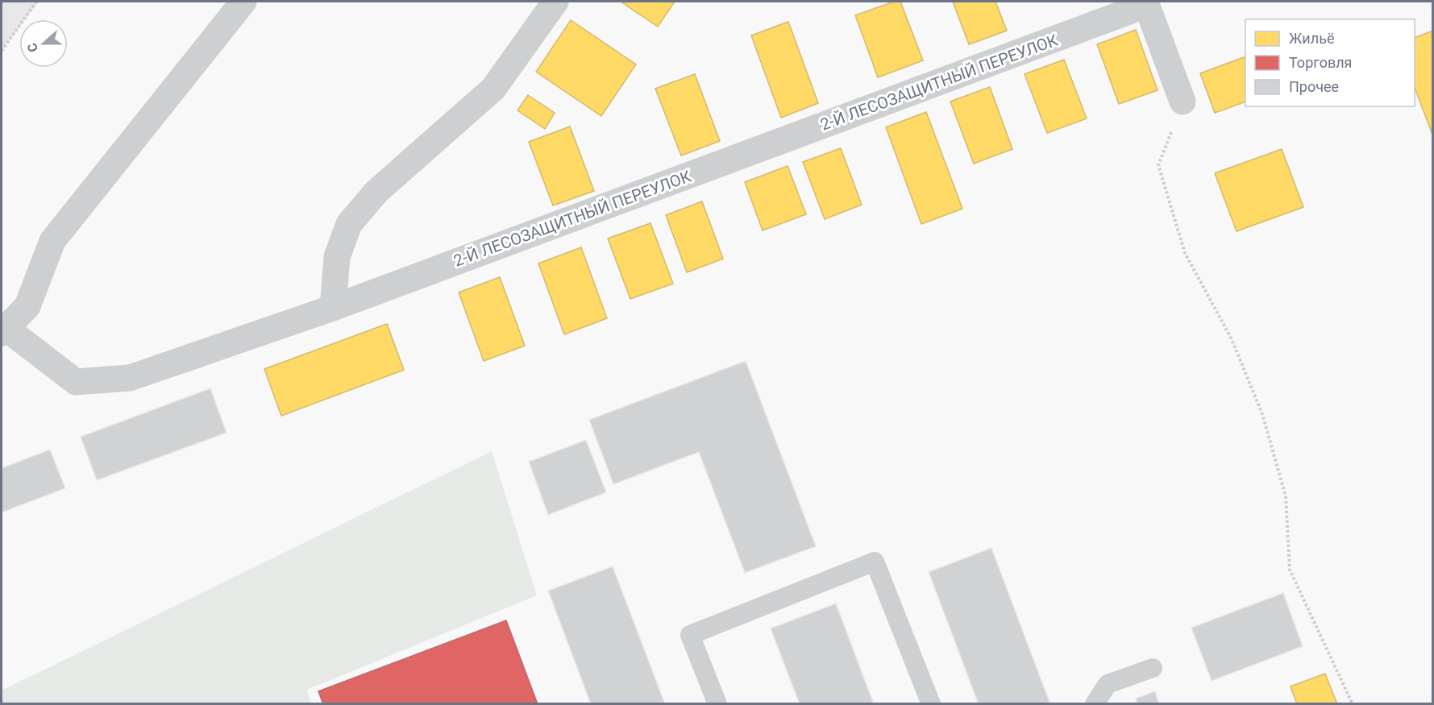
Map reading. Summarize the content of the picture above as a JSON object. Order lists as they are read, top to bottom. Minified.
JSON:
{"streets":{"street":["2-Й ЛЕСОЗАЩИТНЫЙ ПЕРЕУЛОК"]},"legend":["Жильё","Торговля","Прочее"],"north":"left"}
